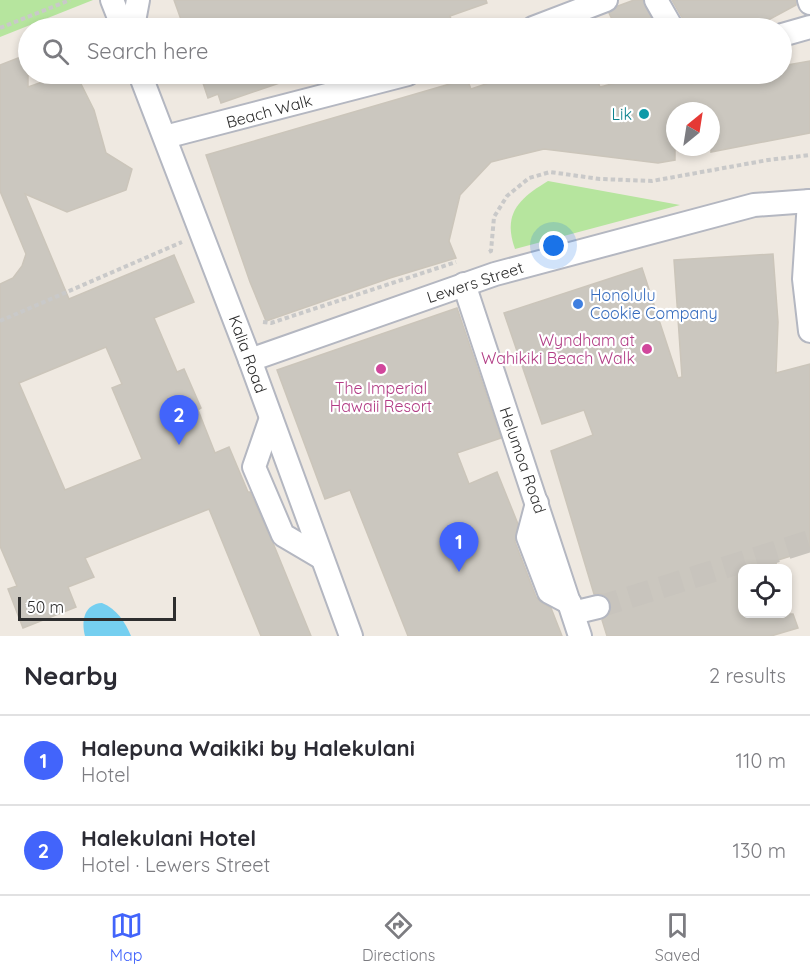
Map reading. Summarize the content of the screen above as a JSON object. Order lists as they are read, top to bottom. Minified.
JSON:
{"streets":{"street":["Beach Walk","Lewers Street","Kalia Road","Helumoa Road"]},"crossings":[["Beach Walk","Kalia Road"],["Lewers Street","Kalia Road"],["Lewers Street","Helumoa Road"]],"places":["Lik","Honolulu Cookie Company","Wyndham at Wahikiki Beach Walk","The Imperial Hawaii Resort"],"scale_bar":"50 m","north":"top right","page":{"search":"Search here","pins":["2","1"],"scale":"50 m","heading":["Nearby","2 results"],"list":[{"mark":"1","name":"Halepuna Waikiki by Halekulani","note":"Hotel","value":"110 m"},{"mark":"2","name":"Halekulani Hotel","note":"Hotel · Lewers Street","value":"130 m"}],"nav":["Map","Directions","Saved"]}}
